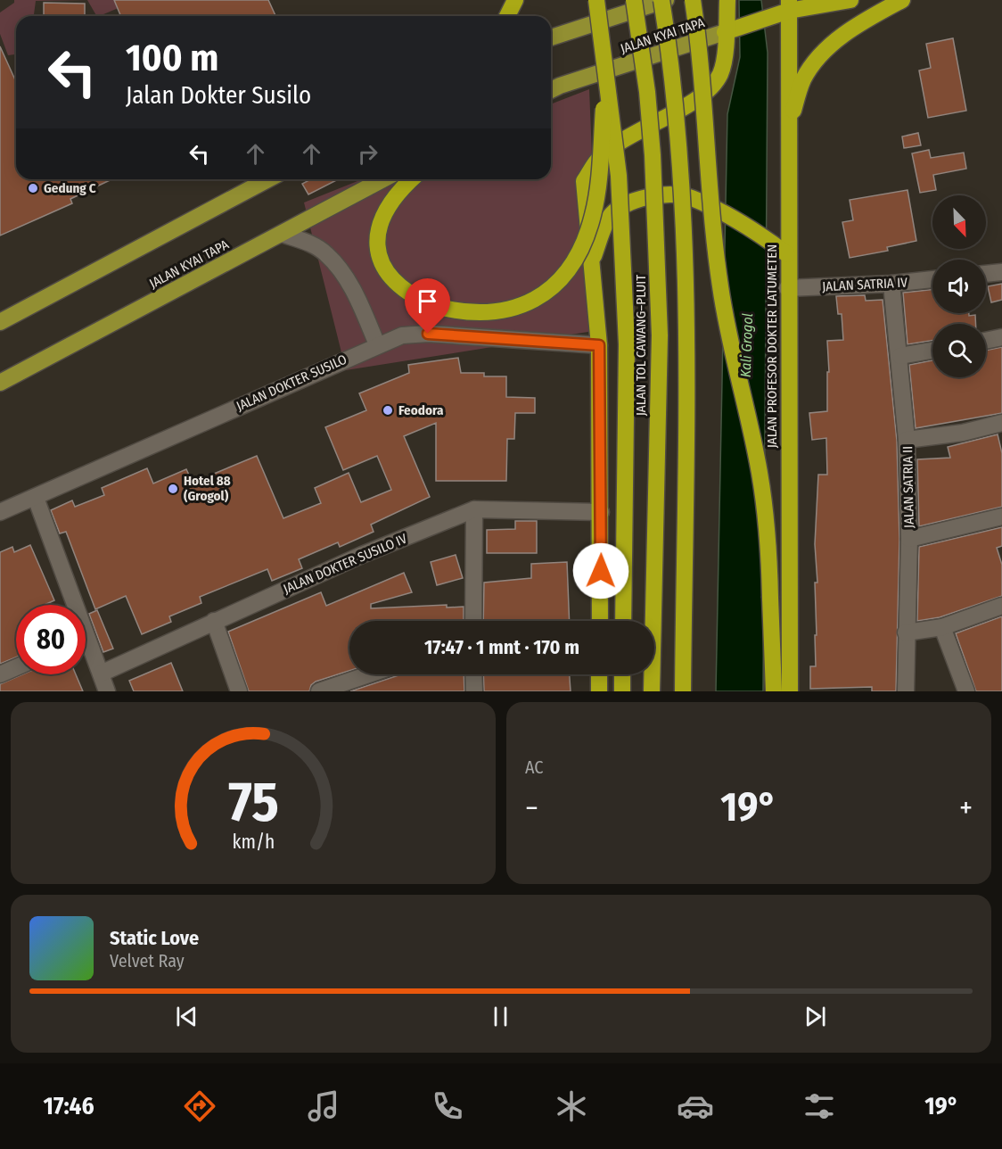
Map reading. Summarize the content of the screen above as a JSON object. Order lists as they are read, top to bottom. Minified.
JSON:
{"streets":{"highway":["JALAN KYAI TAPA","JALAN TOL CAWANG–PLUIT","JALAN PROFESOR DOKTER LATUMETEN"],"street":["JALAN SATRIA IV","JALAN DOKTER SUSILO","JALAN SATRIA II","JALAN DOKTER SUSILO IV"]},"crossings":[["JALAN KYAI TAPA","JALAN PROFESOR DOKTER LATUMETEN"],["JALAN SATRIA IV","JALAN PROFESOR DOKTER LATUMETEN"],["JALAN SATRIA IV","JALAN SATRIA II"]],"water":["Kali Grogol"],"places":["Gedung C","Feodora","Hotel 88 (Grogol)"],"north":"bottom right","page":{"turn":["100 m","Jalan Dokter Susilo"],"limit":"80","trip":"17:47 · 1 mnt · 170 m","tile":"AC","heat":["−","19°","+"],"song":["Static Love","Velvet Ray"],"tabs":["17:46","19°"],"gauge":["75","km/h"]}}
